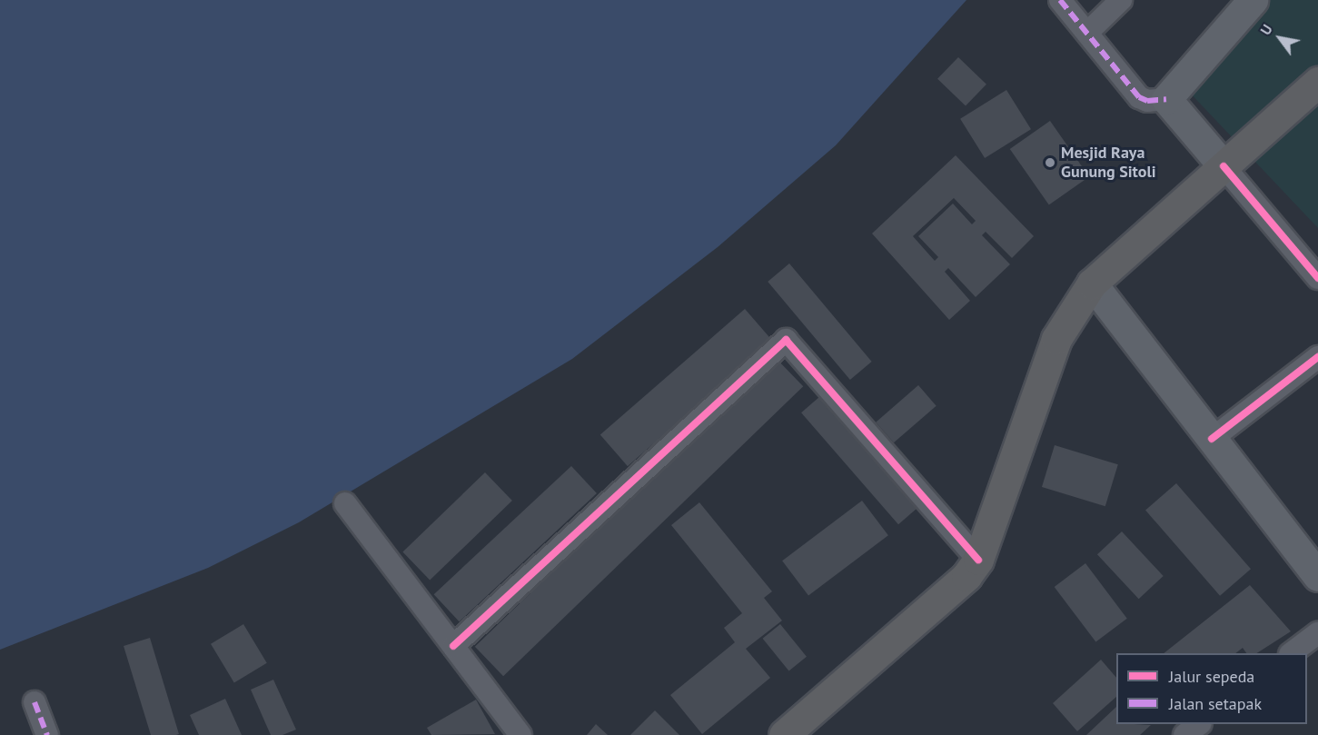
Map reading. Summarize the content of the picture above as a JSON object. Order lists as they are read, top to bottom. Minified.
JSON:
{"places":["Mesjid Raya Gunung Sitoli"],"legend":["Jalur sepeda","Jalan setapak"],"north":"top left"}
